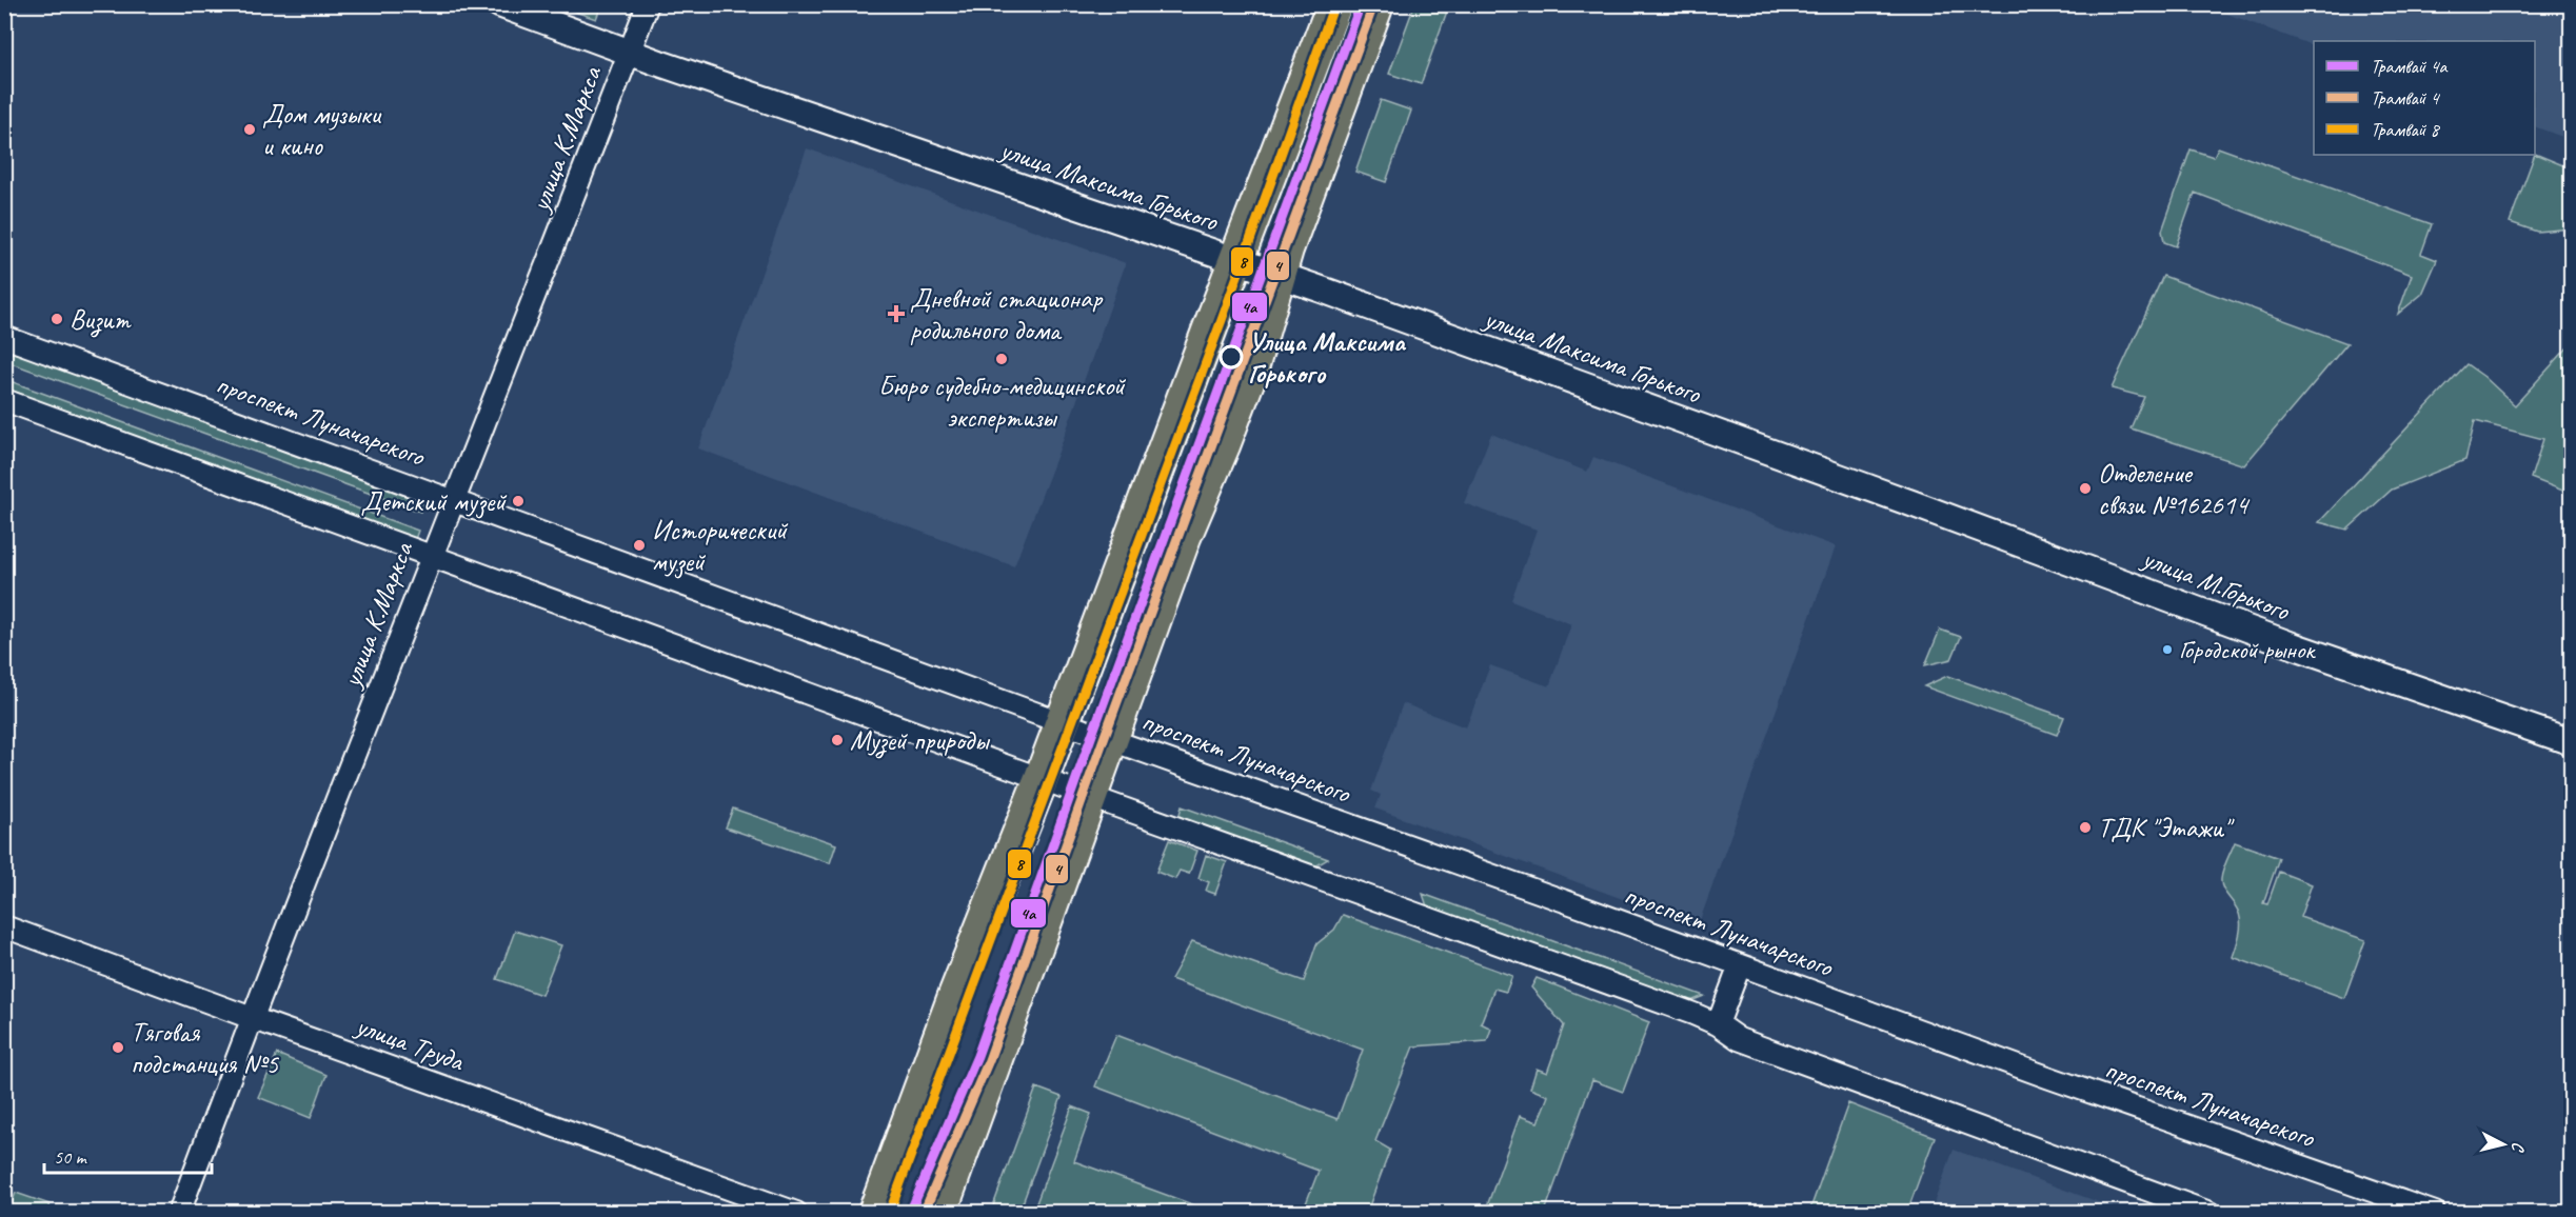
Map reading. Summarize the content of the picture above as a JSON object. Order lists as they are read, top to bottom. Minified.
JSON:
{"streets":{"street":["улица К.Маркса","улица Максима Горького","проспект Луначарского","улица М.Горького","улица Труда"]},"crossings":[["улица К.Маркса","улица Максима Горького"],["улица К.Маркса","проспект Луначарского"],["улица К.Маркса","улица Труда"],["улица Максима Горького","улица М.Горького"]],"places":{"other":["Дом музыки и кино","Визит","Улица Максима Горького","Бюро судебно-медицинской экспертизы","Отделение связи №162614","Детский музей","Исторический музей","Городской рынок","Музей природы","ТДК \"Этажи\"","Тяговая подстанция №5"],"health":["Дневной стационар родильного дома"]},"lines":["tram line 4а","tram line 8","tram line 4"],"legend":["Трамвай 4а","Трамвай 4","Трамвай 8"],"scale_bar":"50 m","north":"right"}
